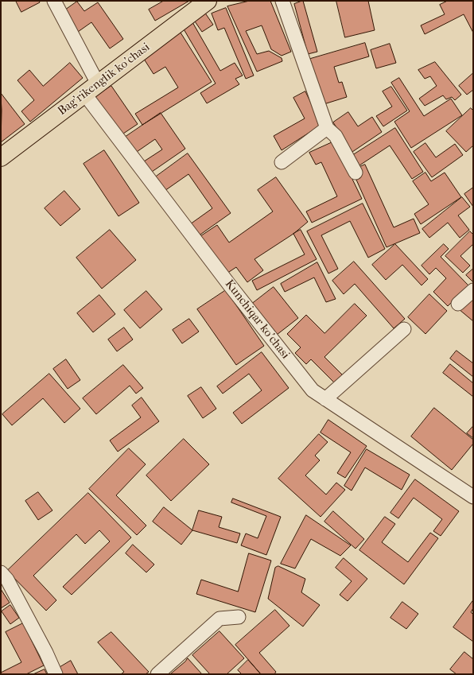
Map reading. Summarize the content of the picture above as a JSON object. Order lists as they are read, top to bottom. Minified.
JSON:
{"streets":{"main road":["Bag'rikenglik ko'chasi"],"street":["Kunchiqar ko'chasi"]},"crossings":[["Bag'rikenglik ko'chasi","Kunchiqar ko'chasi"]]}
